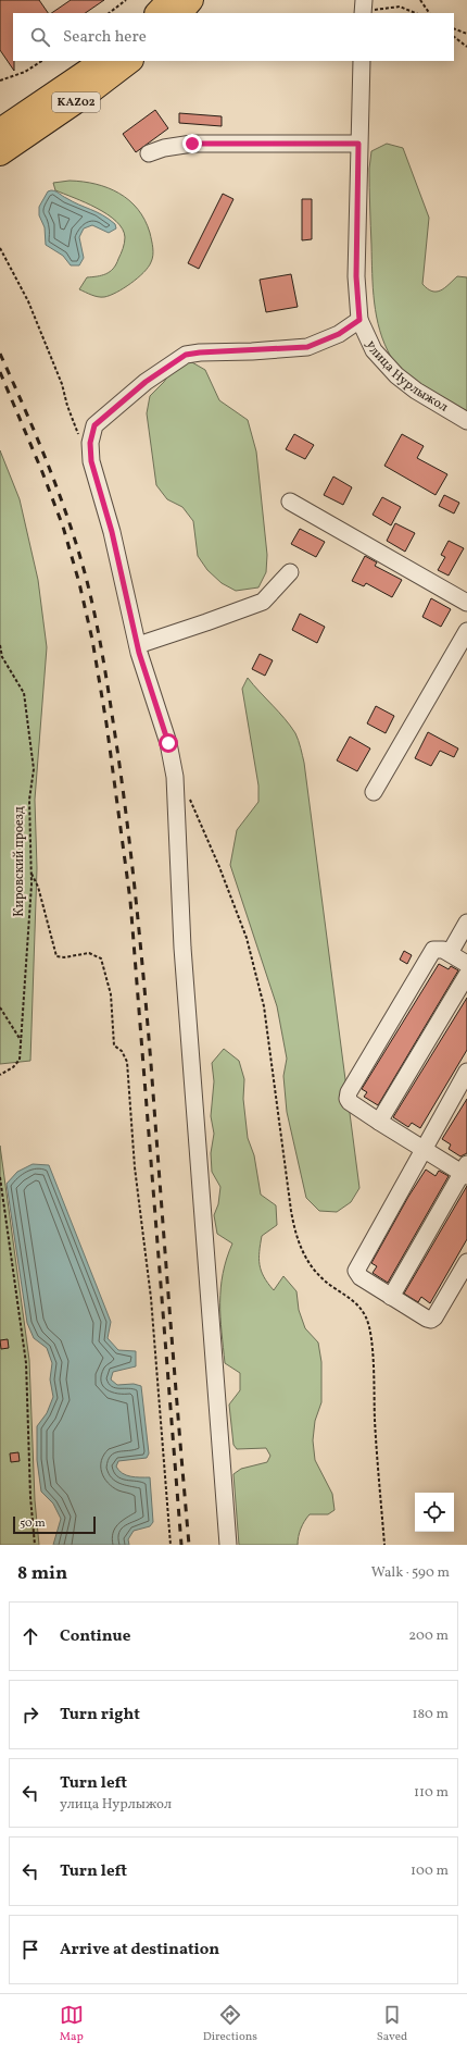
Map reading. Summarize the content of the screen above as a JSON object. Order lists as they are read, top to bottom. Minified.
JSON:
{"streets":{"highway":["KAZ02"],"street":["улица Нурлыжол"],"path":["Кировский проезд"]},"scale_bar":"50 m","page":{"search":"Search here","scale":"50 m","heading":["8 min","Walk · 590 m"],"list":[["Continue","200 m"],["Turn right","180 m"],["Turn left","улица Нурлыжол","110 m"],["Turn left","100 m"],"Arrive at destination"],"nav":["Map","Directions","Saved"]}}
